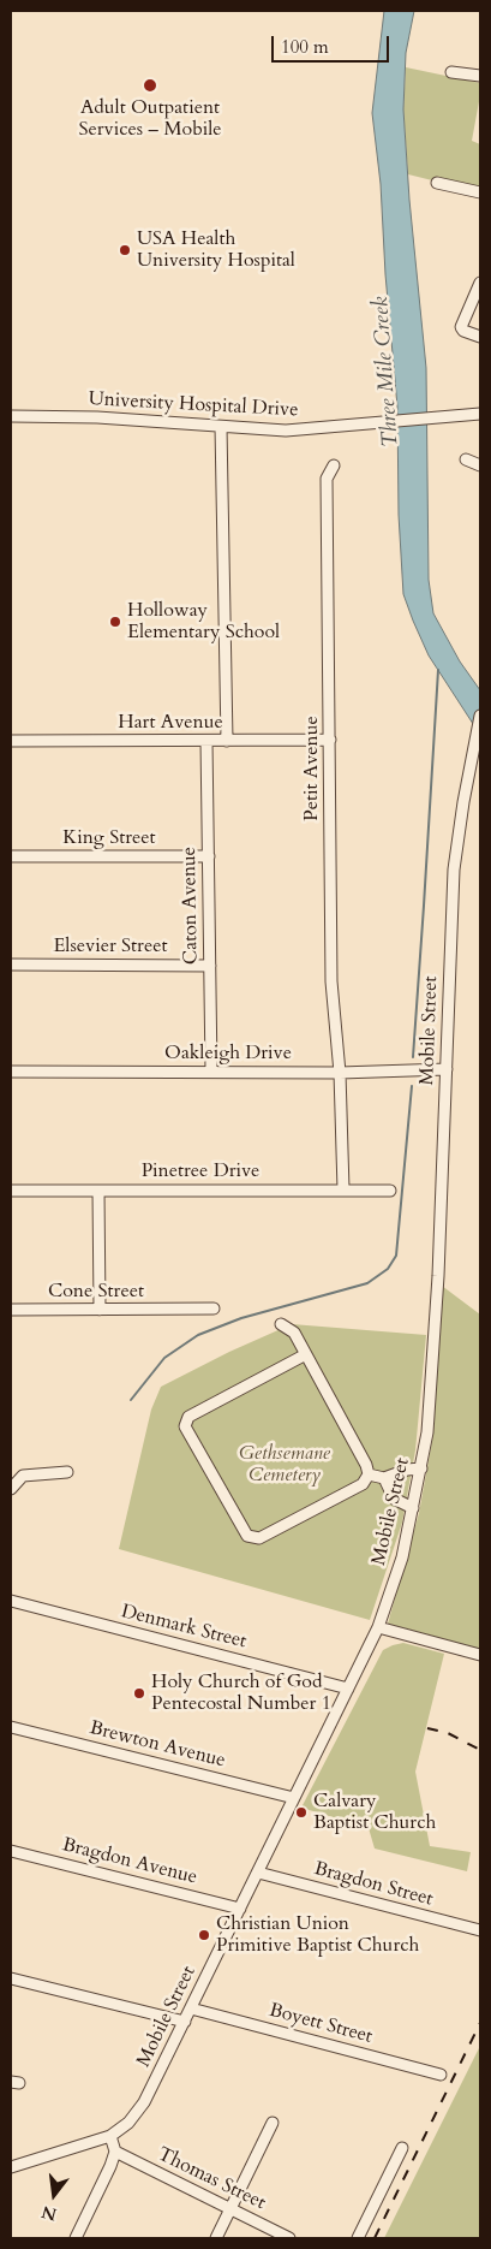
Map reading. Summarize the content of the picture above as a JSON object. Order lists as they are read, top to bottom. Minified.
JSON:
{"streets":{"street":["University Hospital Drive","Hart Avenue","Petit Avenue","King Street","Caton Avenue","Elsevier Street","Mobile Street","Oakleigh Drive","Pinetree Drive","Cone Street","Denmark Street","Brewton Avenue","Bragdon Avenue","Bragdon Street","Boyett Street","Thomas Street"]},"crossings":[["Hart Avenue","Petit Avenue"],["Hart Avenue","Caton Avenue"],["Petit Avenue","Oakleigh Drive"],["Petit Avenue","Pinetree Drive"],["King Street","Caton Avenue"],["Caton Avenue","Elsevier Street"],["Caton Avenue","Oakleigh Drive"],["Mobile Street","Oakleigh Drive"],["Mobile Street","Denmark Street"],["Mobile Street","Brewton Avenue"],["Mobile Street","Bragdon Avenue"],["Mobile Street","Bragdon Street"],["Mobile Street","Boyett Street"]],"water":["Three Mile Creek"],"parks":["Gethsemane Cemetery"],"places":["Adult Outpatient Services – Mobile","USA Health University Hospital","Holloway Elementary School","Holy Church of God Pentecostal Number 1","Calvary Baptist Church","Christian Union Primitive Baptist Church"],"scale_bar":"100 m","north":"bottom"}
